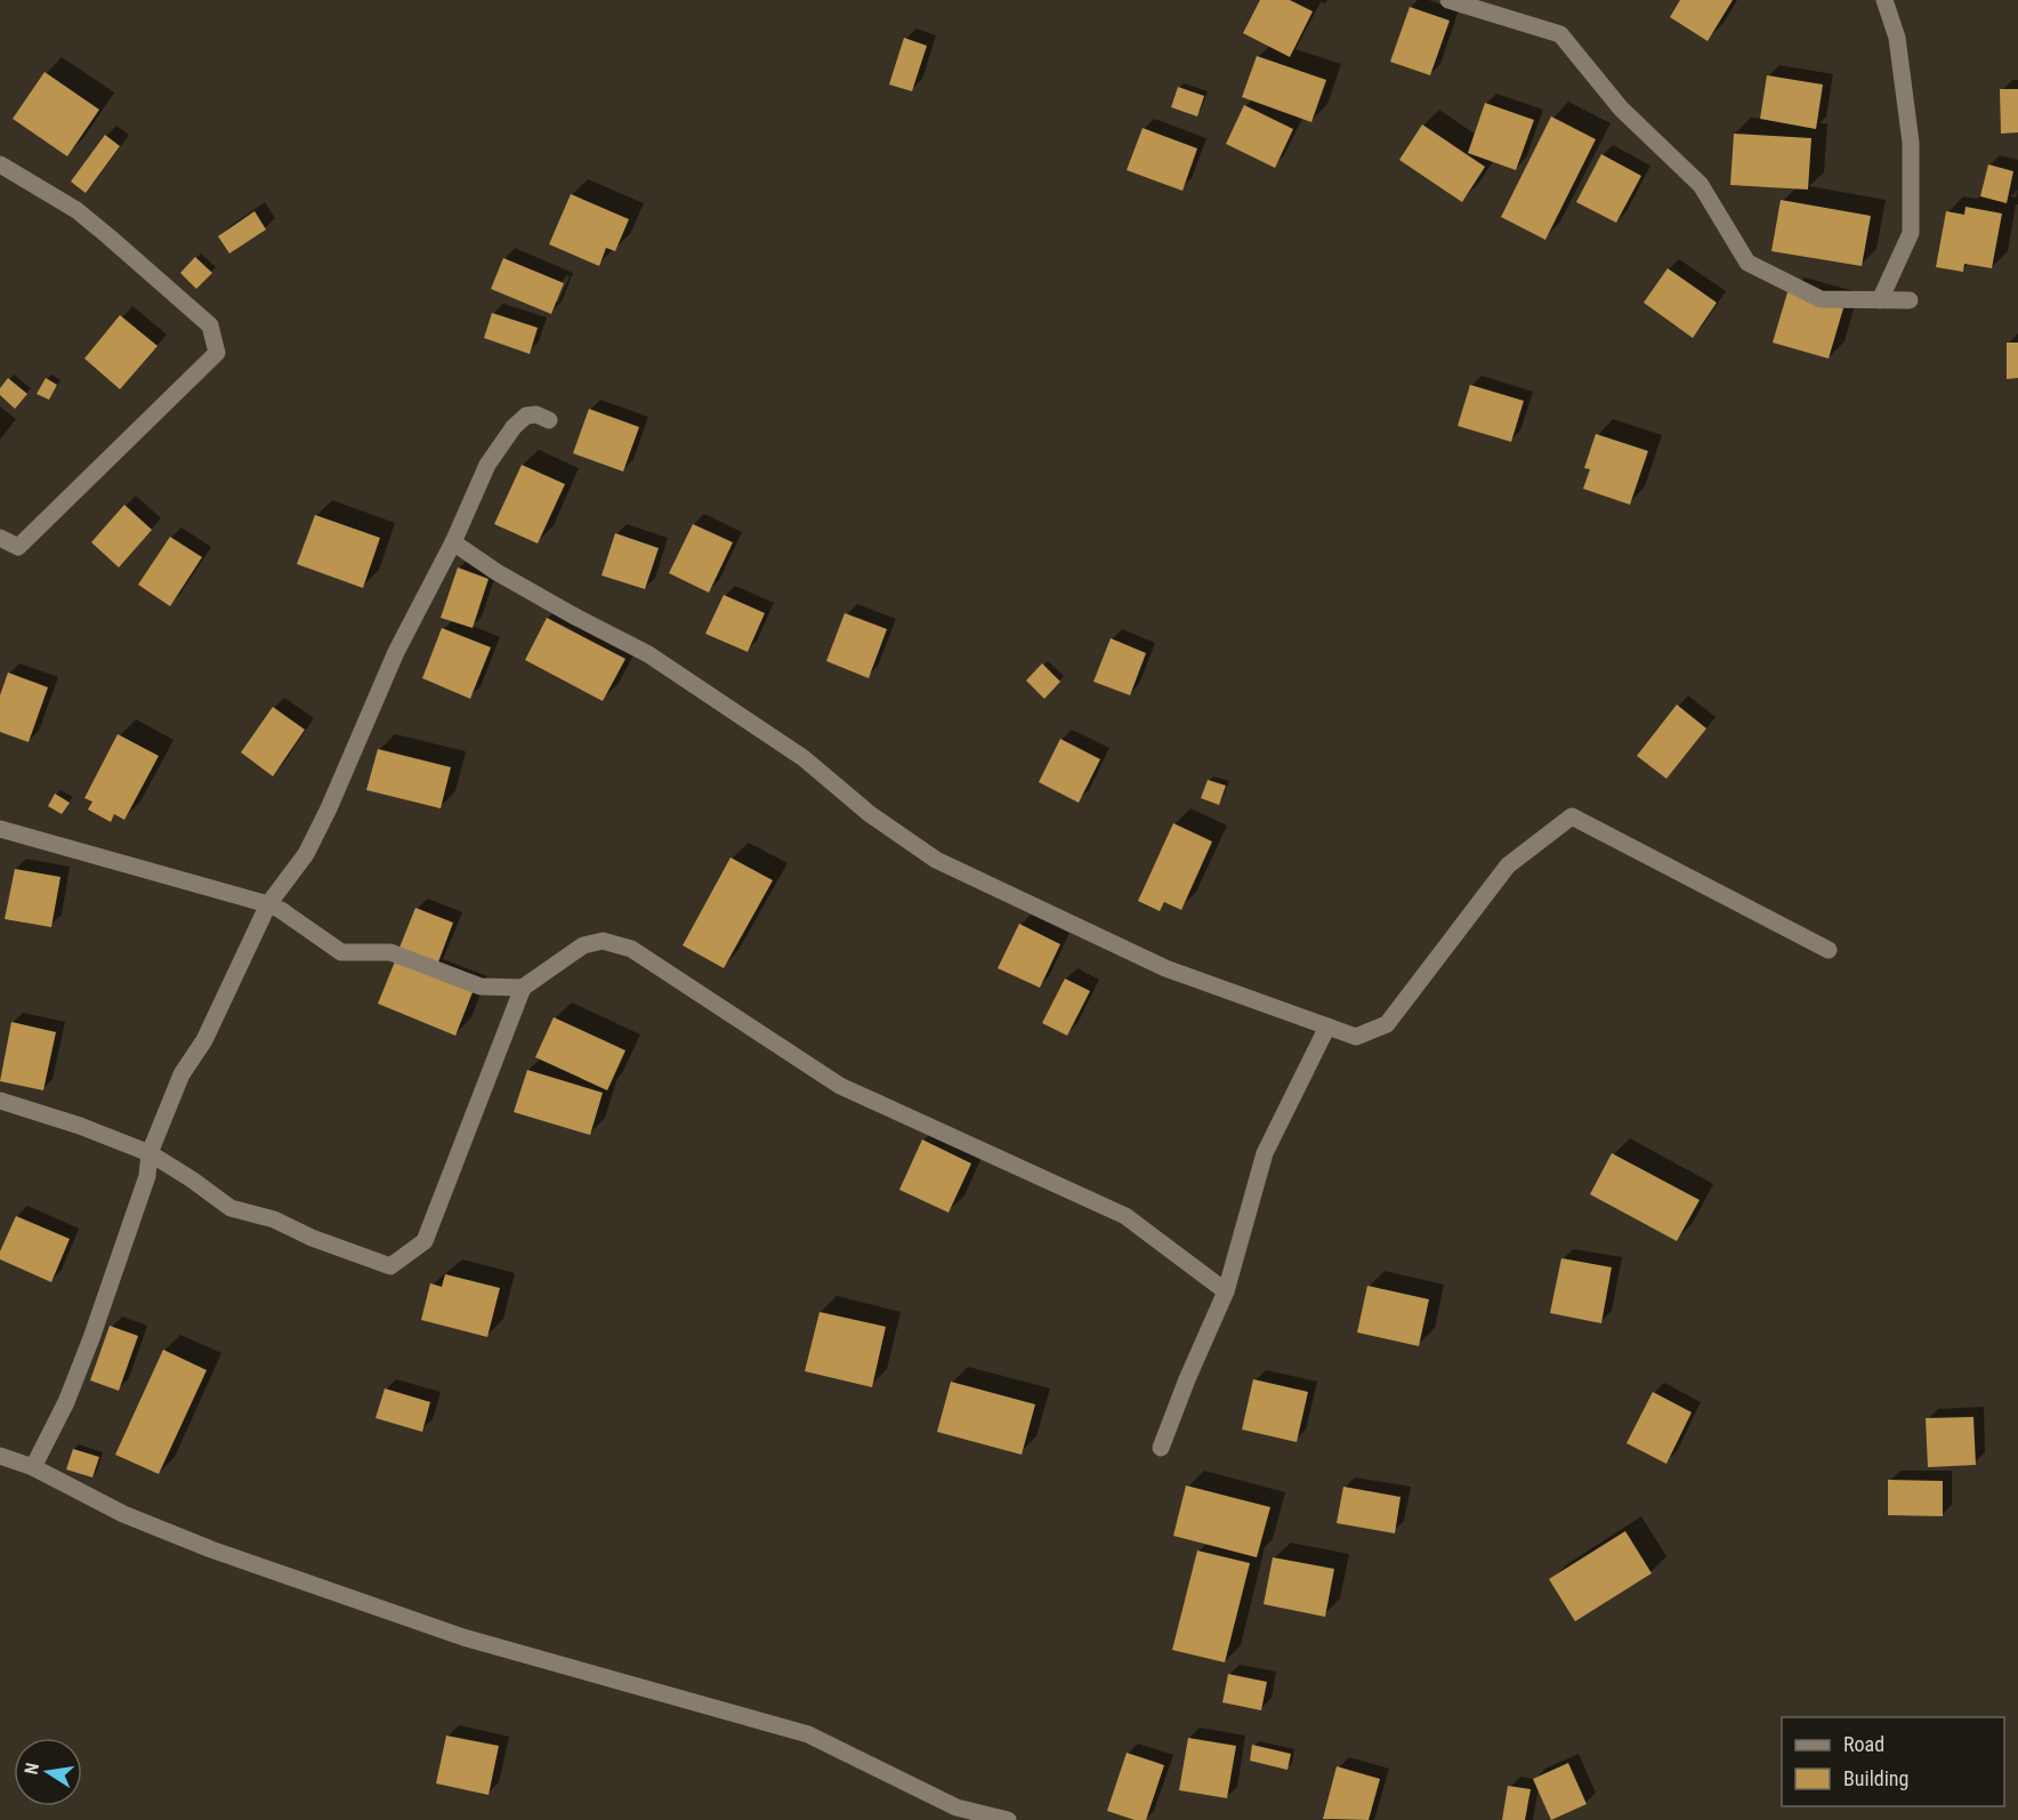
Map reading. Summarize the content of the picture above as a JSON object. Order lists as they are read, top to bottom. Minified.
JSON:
{"legend":["Road","Building"],"north":"left"}
